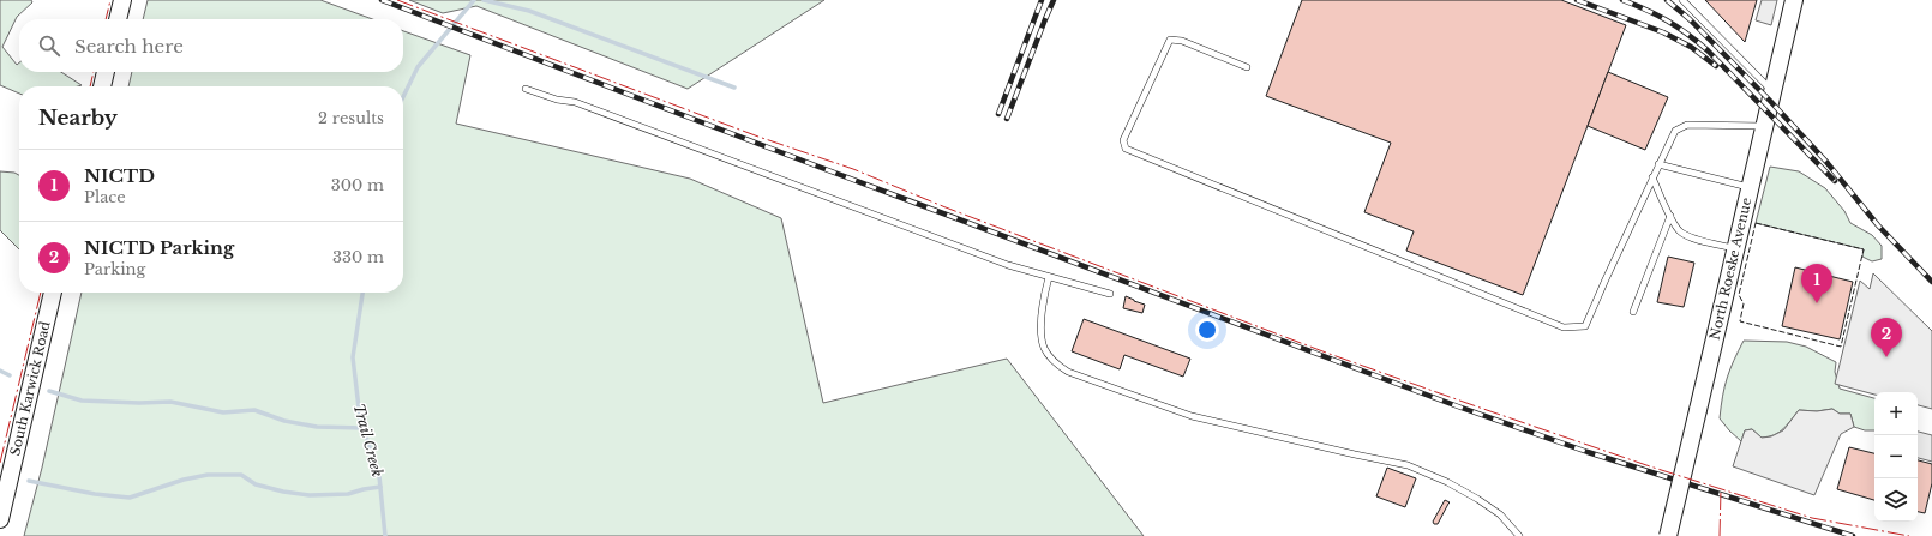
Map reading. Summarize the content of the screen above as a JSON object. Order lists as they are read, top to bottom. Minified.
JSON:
{"streets":{"street":["North Roeske Avenue","South Karwick Road"]},"water":["Trail Creek"],"page":{"search":"Search here","heading":["Nearby","2 results"],"list":[{"mark":"1","name":"NICTD","note":"Place","value":"300 m"},{"mark":"2","name":"NICTD Parking","note":"Parking","value":"330 m"}],"pins":["1","2"],"map_buttons":["+","−"]}}
